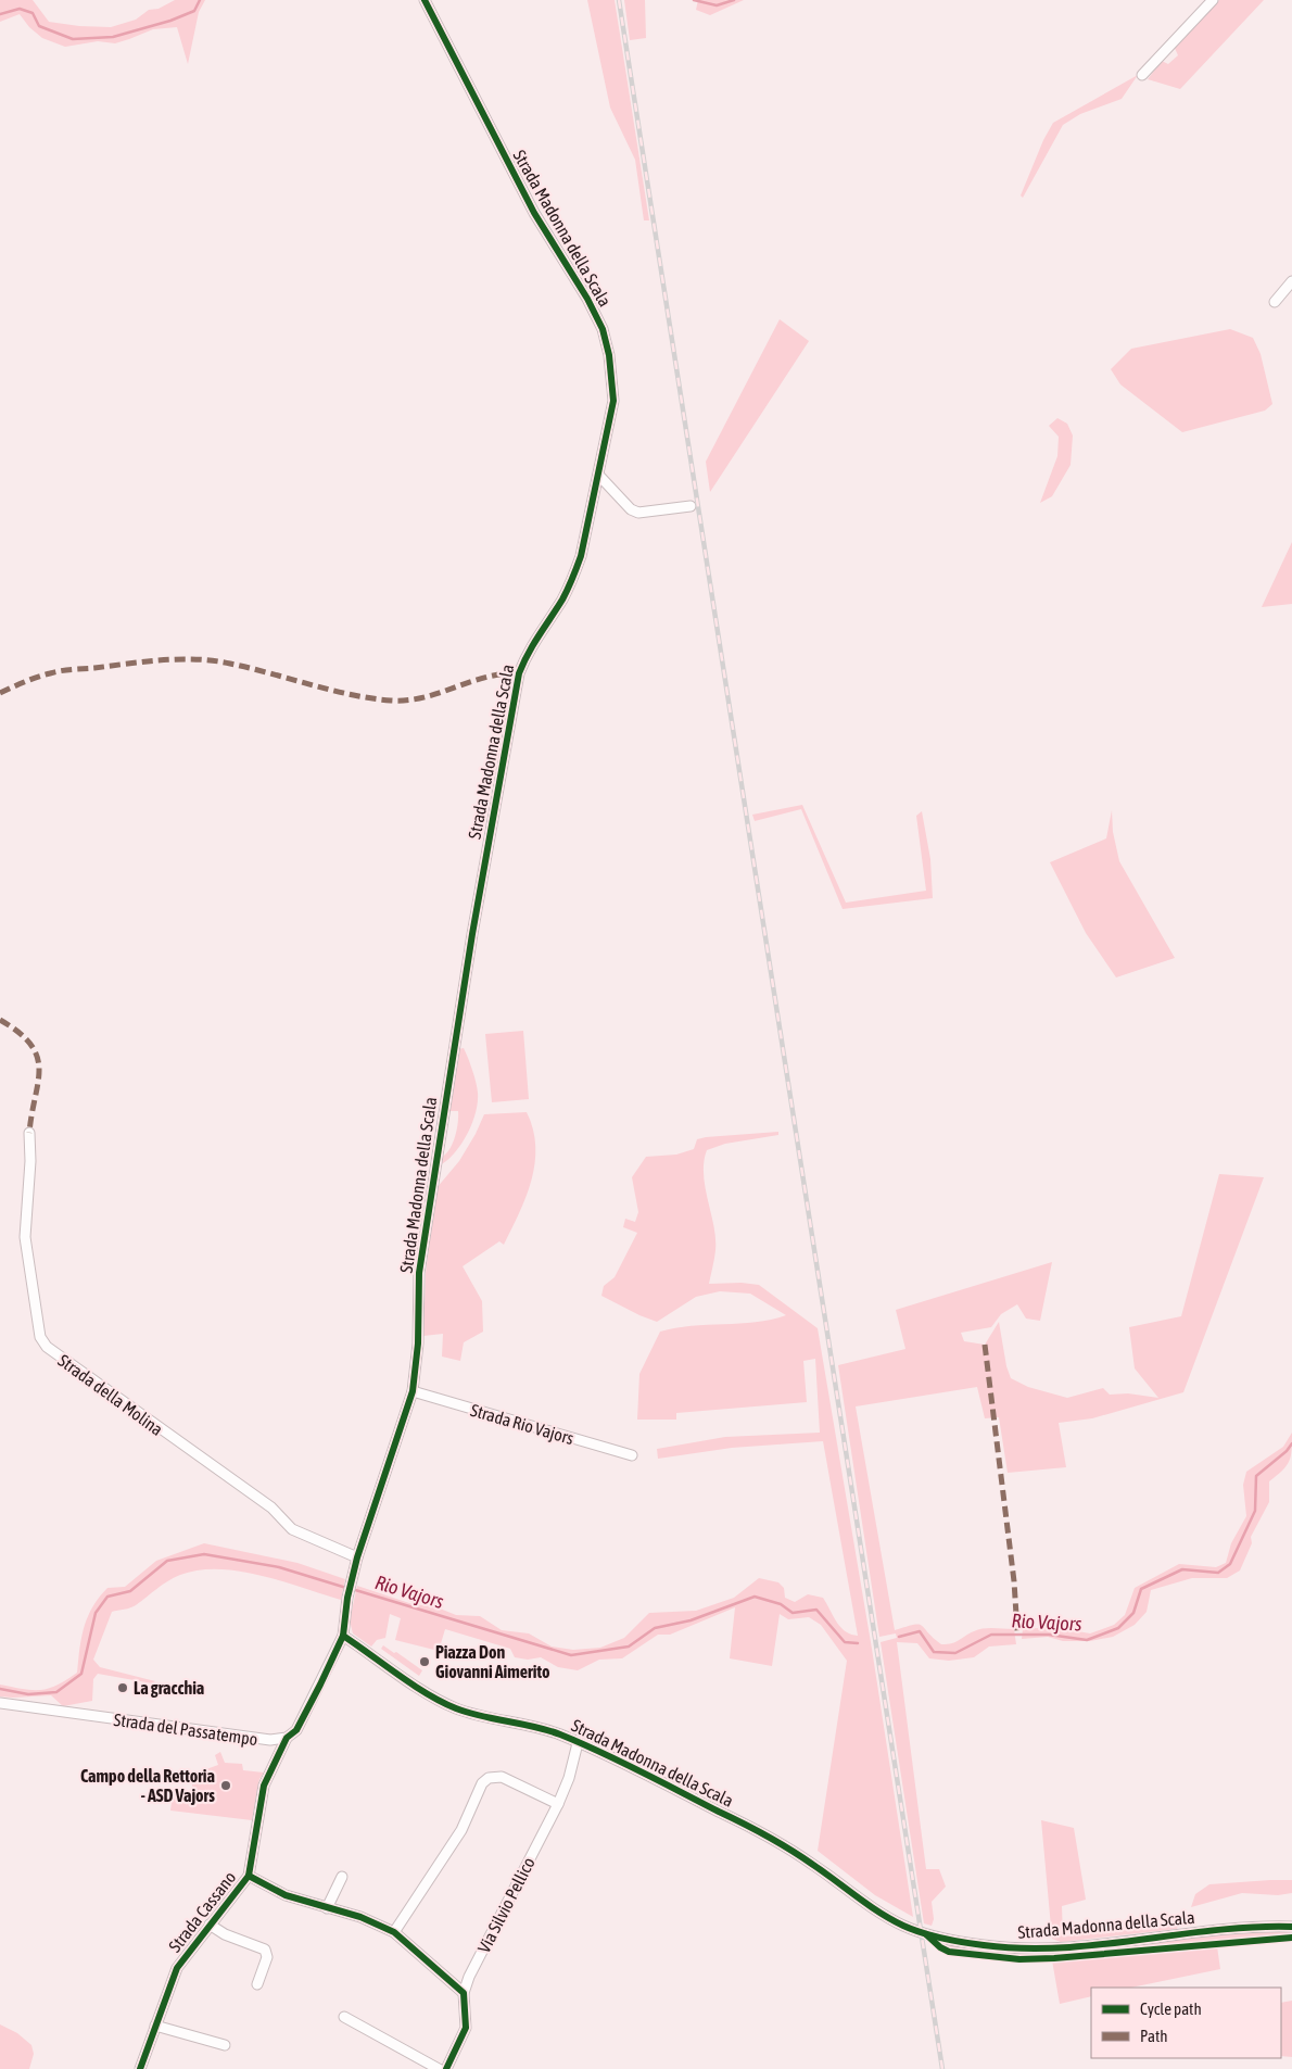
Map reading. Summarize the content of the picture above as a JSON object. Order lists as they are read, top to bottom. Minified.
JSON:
{"streets":{"street":["Strada Madonna della Scala","Strada della Molina","Strada Rio Vajors","Strada del Passatempo","Via Silvio Pellico","Strada Cassano"]},"crossings":[["Strada Madonna della Scala","Strada della Molina"],["Strada Madonna della Scala","Strada Rio Vajors"],["Strada Madonna della Scala","Via Silvio Pellico"],["Strada del Passatempo","Strada Cassano"]],"water":["Rio Vajors"],"places":["Piazza Don Giovanni Aimerito","La gracchia","Campo della Rettoria - ASD Vajors"],"legend":["Cycle path","Path"]}
